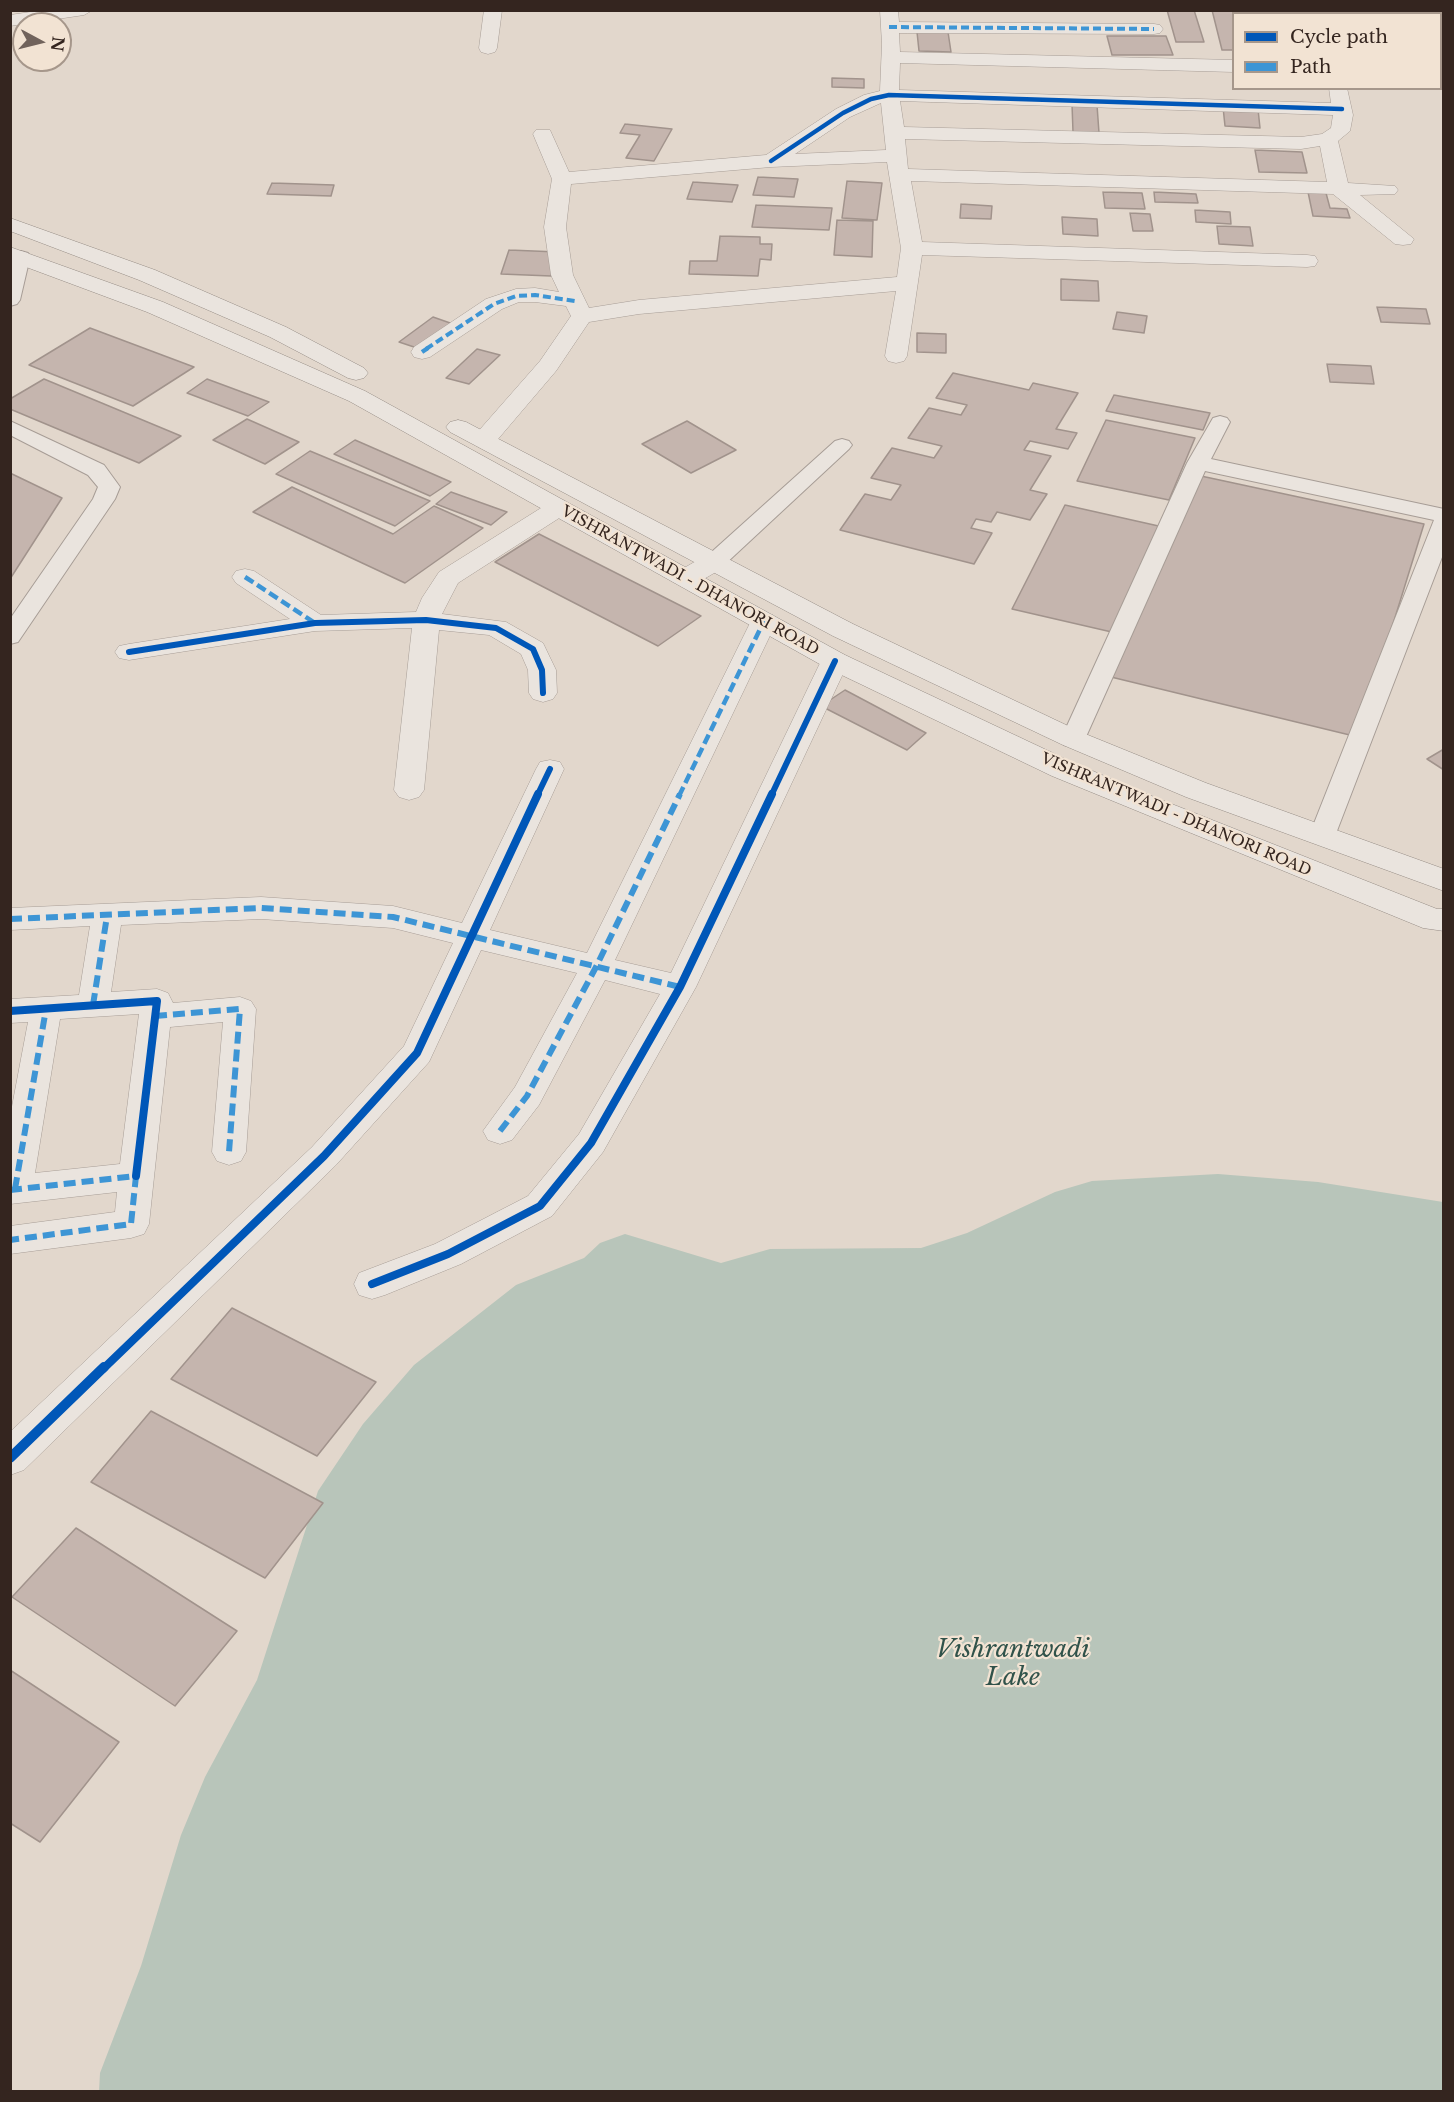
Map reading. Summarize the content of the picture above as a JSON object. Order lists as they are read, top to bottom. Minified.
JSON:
{"streets":{"street":["VISHRANTWADI - DHANORI ROAD"]},"water":["Vishrantwadi Lake"],"legend":["Cycle path","Path"],"north":"right"}
